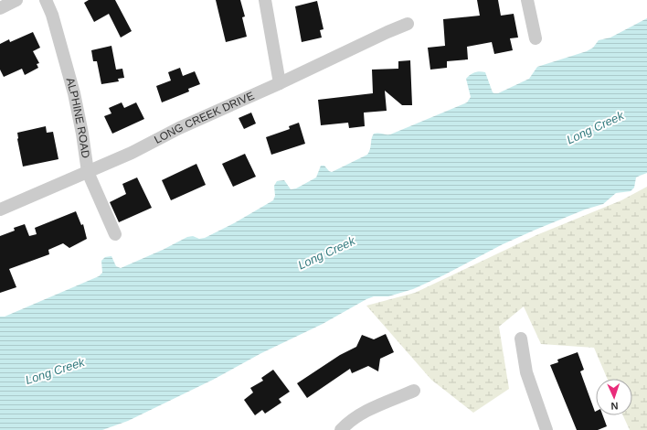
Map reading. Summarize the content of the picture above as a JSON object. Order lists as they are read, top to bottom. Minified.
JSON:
{"streets":{"street":["ALPHINE ROAD","LONG CREEK DRIVE"]},"crossings":[["ALPHINE ROAD","LONG CREEK DRIVE"]],"water":["Long Creek"],"north":"bottom"}
